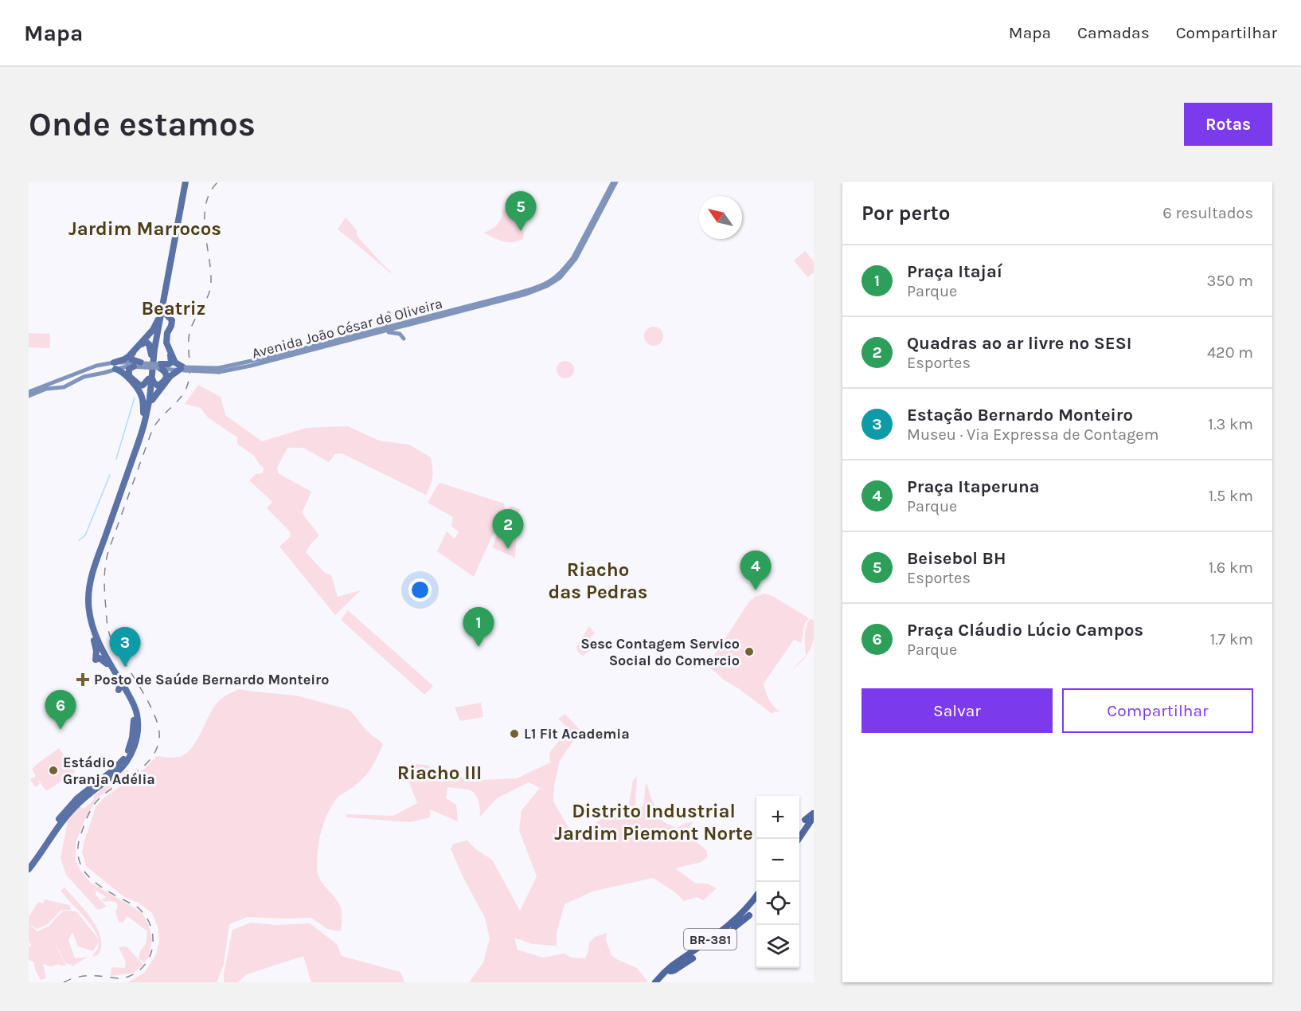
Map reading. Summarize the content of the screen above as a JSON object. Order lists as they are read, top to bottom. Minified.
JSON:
{"streets":{"highway":["BR-381"],"main road":["Avenida João César de Oliveira"]},"districts":["Jardim Marrocos","Beatriz","Riacho das Pedras","Riacho III","Distrito Industrial Jardim Piemont Norte"],"places":{"other":["Sesc Contagem Servico Social do Comercio","L1 Fit Academia","Estádio Granja Adélia"],"health":["Posto de Saúde Bernardo Monteiro"]},"north":"top left","page":{"header":"Mapa","nav":["Mapa","Camadas","Compartilhar"],"buttons":["Rotas",["Salvar","Compartilhar"]],"title":"Onde estamos","heading":["Por perto","6 resultados"],"pins":["5","2","4","1","3","6"],"list":[{"mark":"1","name":"Praça Itajaí","note":"Parque","value":"350 m"},{"mark":"2","name":"Quadras ao ar livre no SESI","note":"Esportes","value":"420 m"},{"mark":"3","name":"Estação Bernardo Monteiro","note":"Museu · Via Expressa de Contagem","value":"1.3 km"},{"mark":"4","name":"Praça Itaperuna","note":"Parque","value":"1.5 km"},{"mark":"5","name":"Beisebol BH","note":"Esportes","value":"1.6 km"},{"mark":"6","name":"Praça Cláudio Lúcio Campos","note":"Parque","value":"1.7 km"}],"map_buttons":["+","−"]}}
